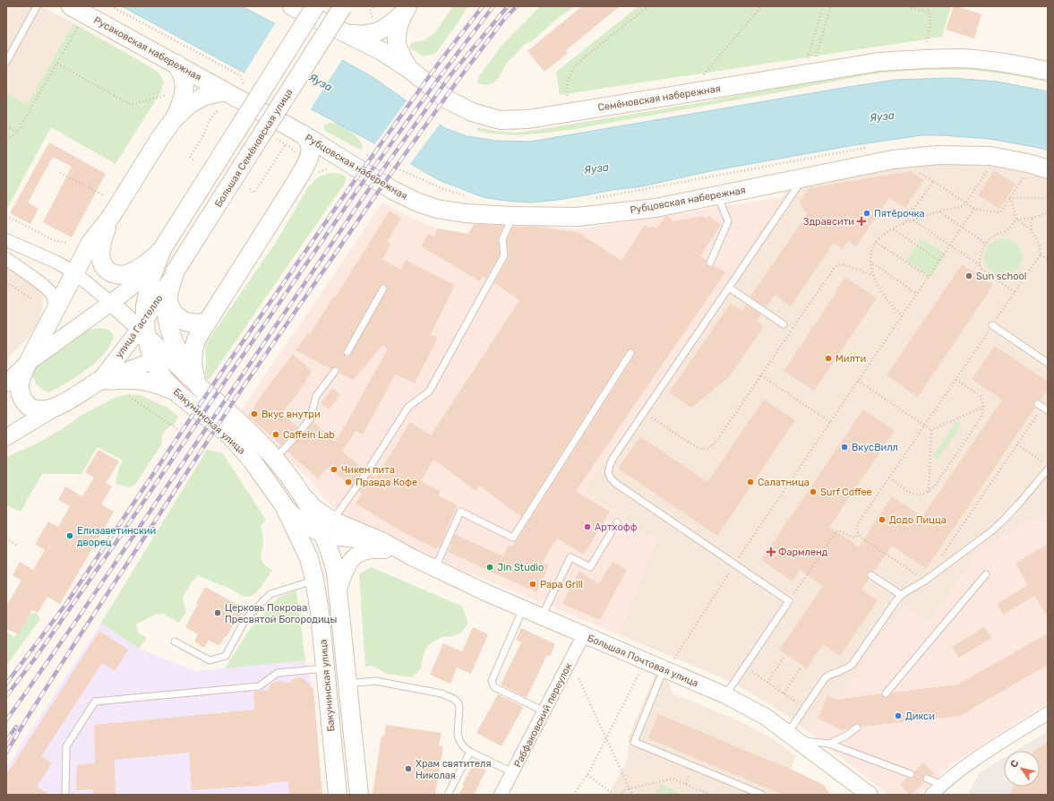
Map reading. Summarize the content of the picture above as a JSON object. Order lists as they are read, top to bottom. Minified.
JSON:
{"streets":{"main road":["Русаковская набережная","Семёновская набережная","Большая Семёновская улица","Рубцовская набережная","улица Гастелло","Бакунинская улица"],"street":["Большая Почтовая улица","Рабфаковский переулок"]},"crossings":[["Русаковская набережная","Рубцовская набережная"],["Большая Семёновская улица","улица Гастелло"],["Большая Семёновская улица","Бакунинская улица"],["улица Гастелло","Бакунинская улица"],["Бакунинская улица","Большая Почтовая улица"],["Большая Почтовая улица","Рабфаковский переулок"]],"water":["Яуза"],"places":{"other":["Пятёрочка","Sun school","Милти","Вкус внутри","Caffein Lab","ВкусВилл","Чикен пита","Правда Кофе","Салатница","Surf Coffee","Додо Пицца","Артхофф","Елизаветинский дворец","Jin Studio","Papa Grill","Церковь Покрова Пресвятой Богородицы","Дикси","Храм святителя Николая"],"health":["Здравсити","Фармленд"]},"north":"top left"}
